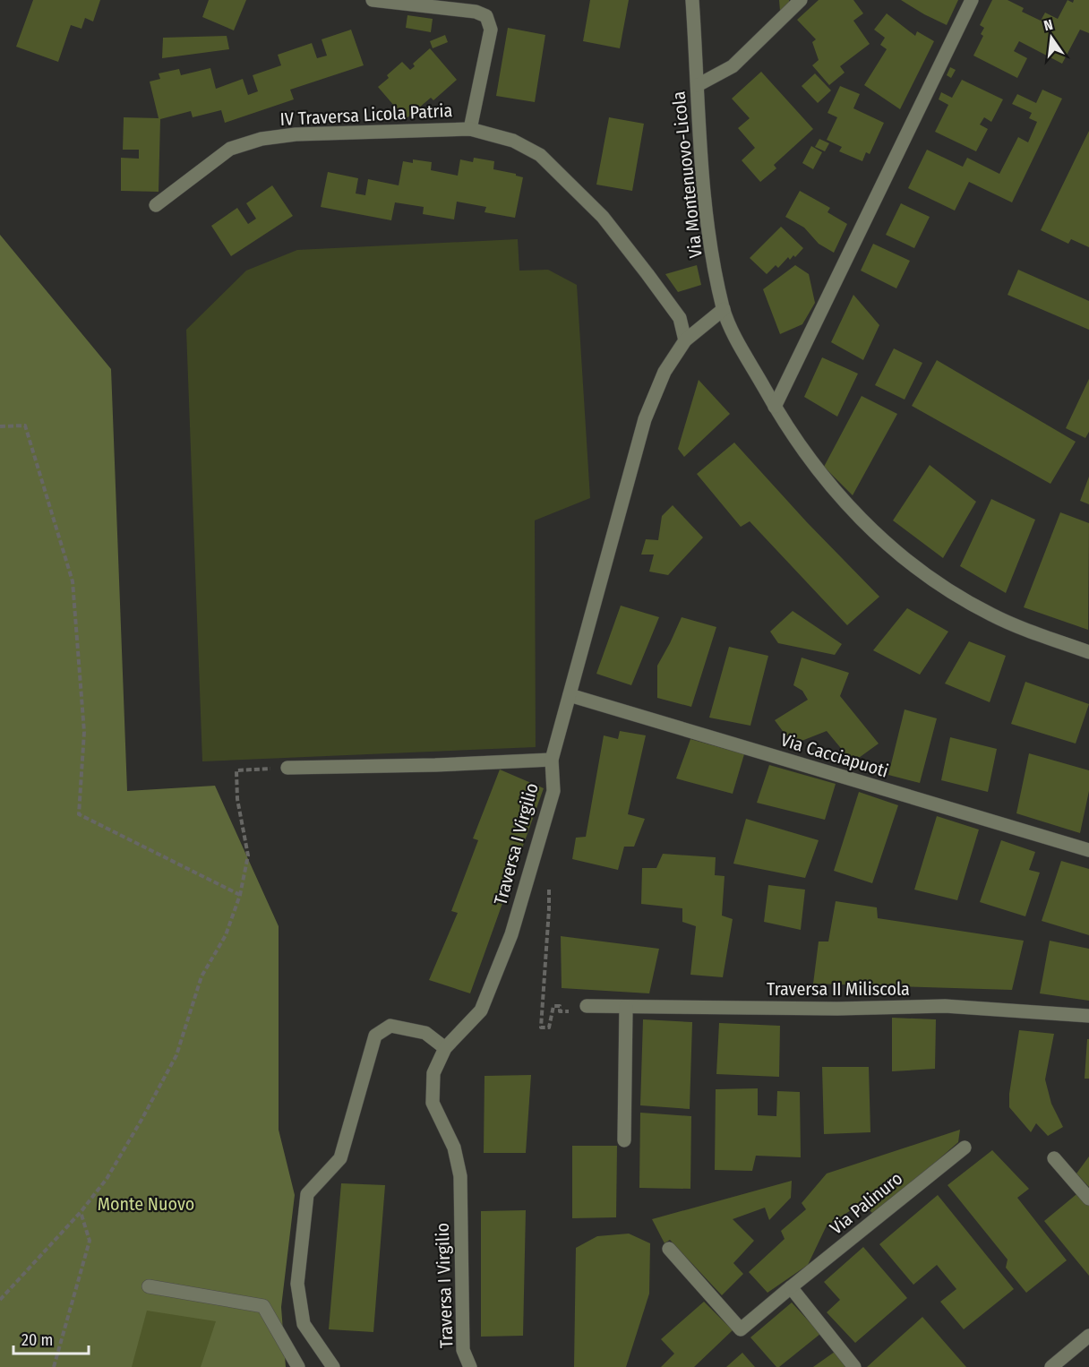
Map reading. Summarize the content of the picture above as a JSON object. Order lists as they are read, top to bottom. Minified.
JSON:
{"streets":{"street":["IV Traversa Licola Patria","Via Montenuovo-Licola","Via Cacciapuoti","Traversa I Virgilio","Traversa II Miliscola","Via Palinuro"]},"crossings":[["IV Traversa Licola Patria","Traversa I Virgilio"],["Via Montenuovo-Licola","Traversa I Virgilio"],["Via Cacciapuoti","Traversa I Virgilio"]],"parks":["Monte Nuovo"],"scale_bar":"20 m","north":"top"}
